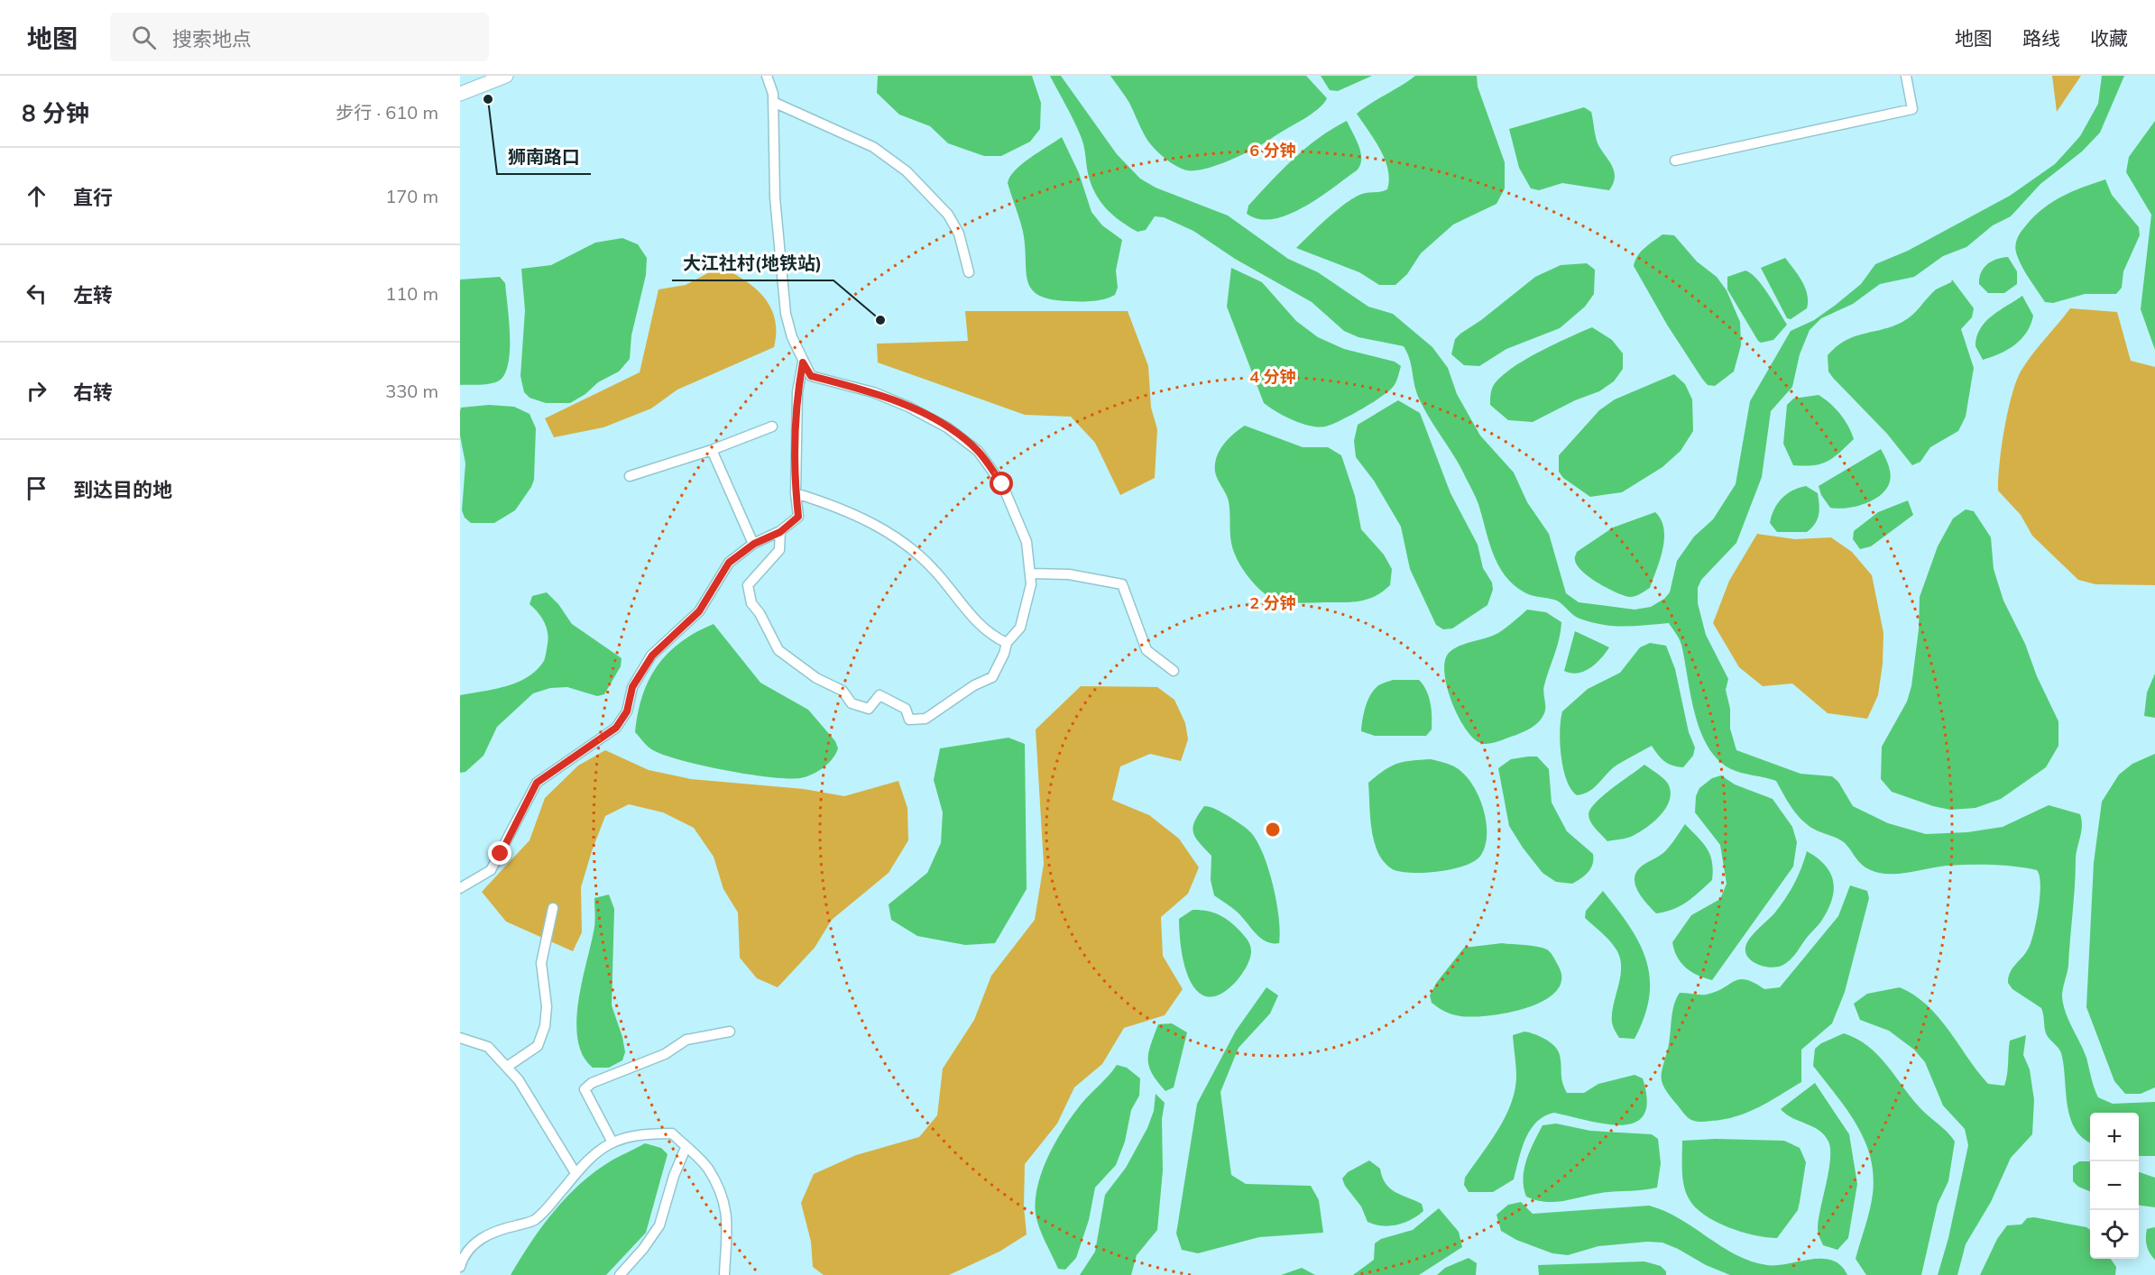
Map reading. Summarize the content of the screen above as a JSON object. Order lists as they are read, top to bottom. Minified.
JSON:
{"places":["狮南路口","大江社村(地铁站)"],"page":{"header":"地图","search":"搜索地点","nav":["地图","路线","收藏"],"heading":["8 分钟","步行 · 610 m"],"list":[["直行","170 m"],["左转","110 m"],["右转","330 m"],"到达目的地"],"map_buttons":["+","−"]},"rings":["6 分钟","4 分钟","2 分钟"]}
